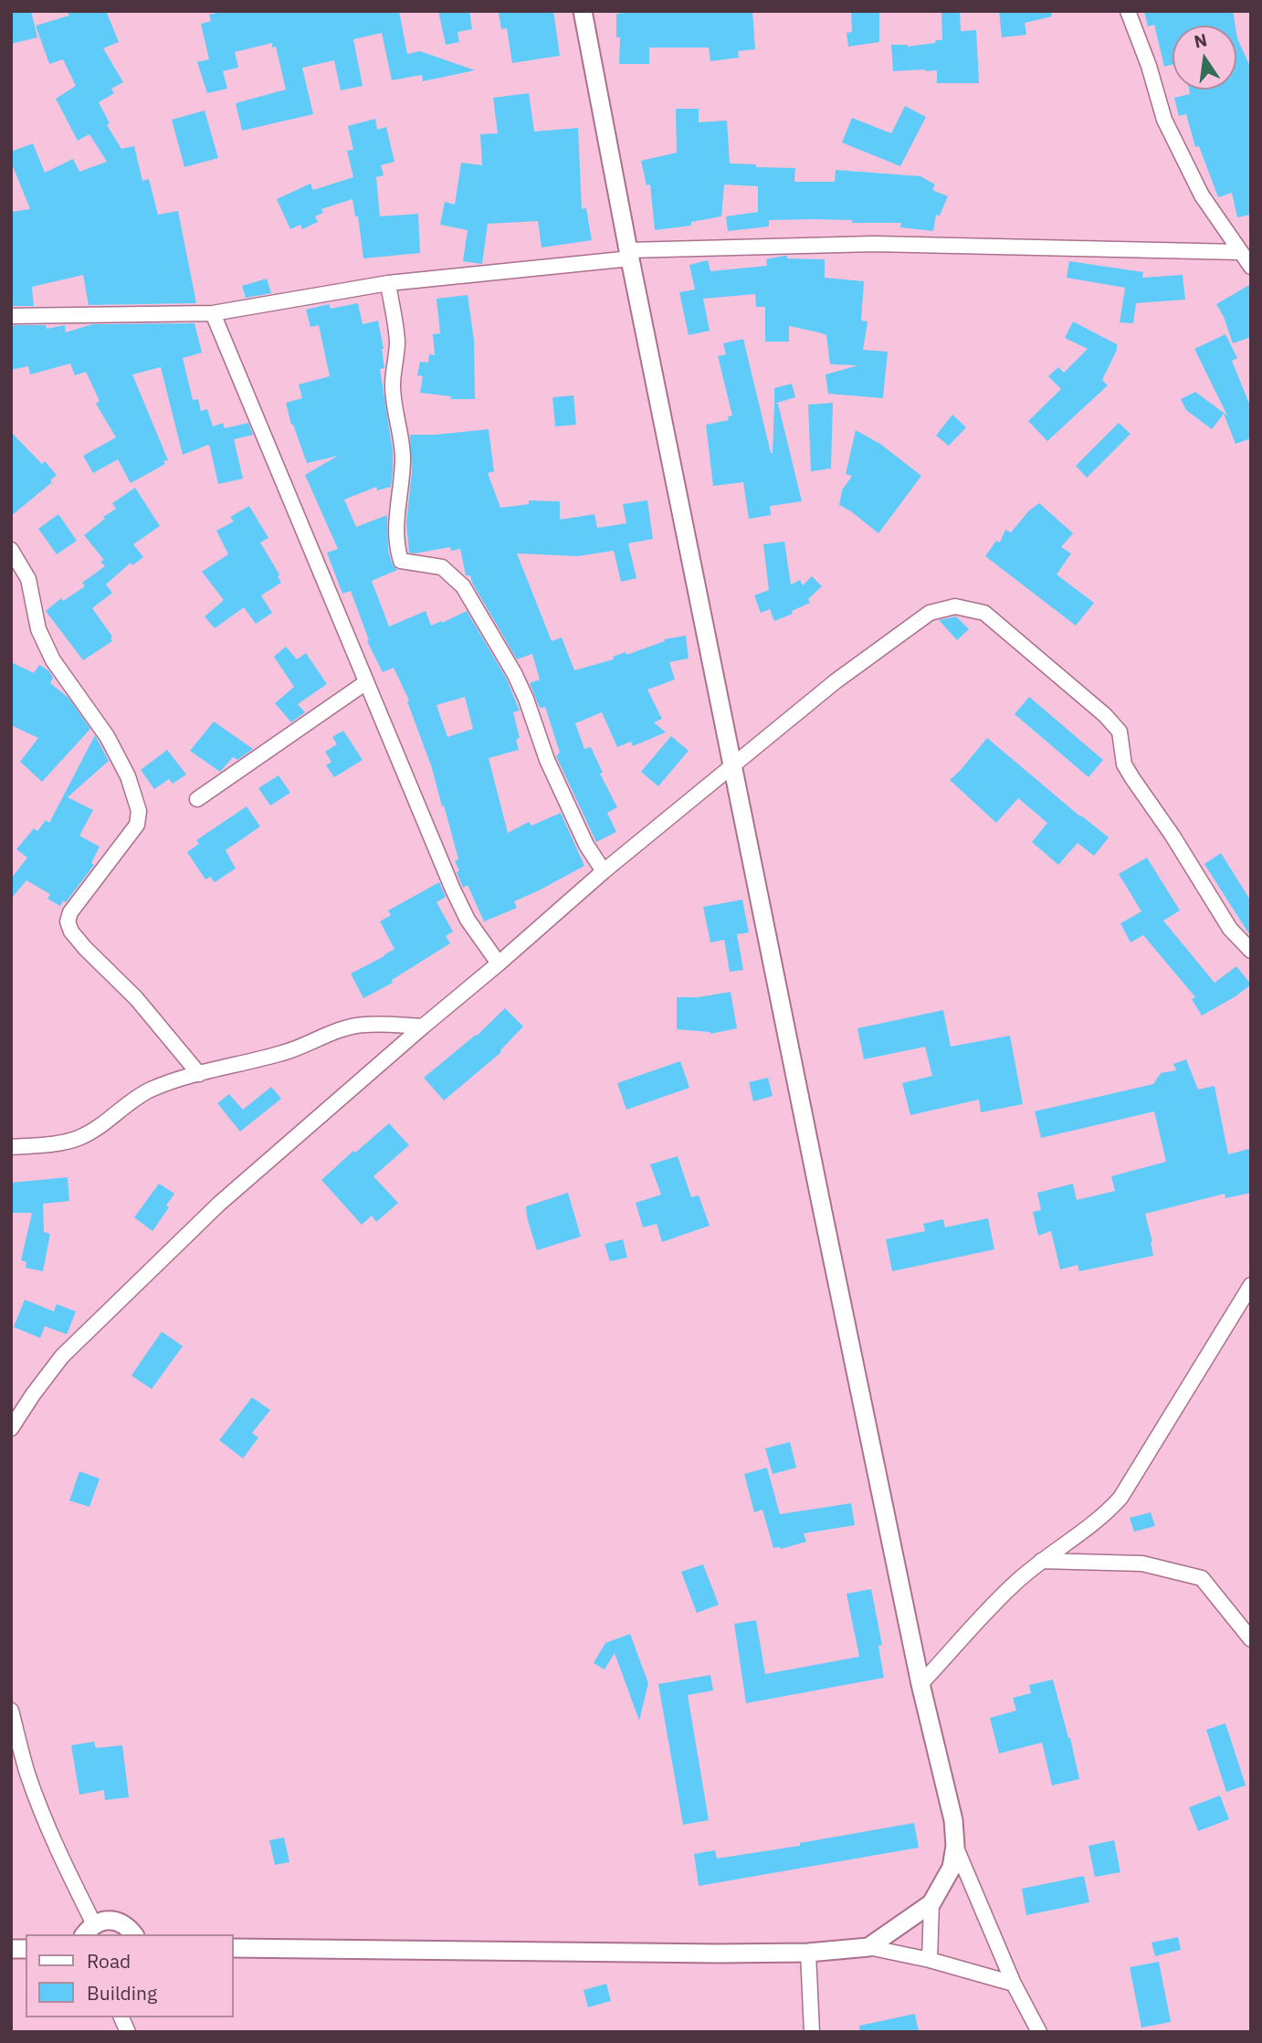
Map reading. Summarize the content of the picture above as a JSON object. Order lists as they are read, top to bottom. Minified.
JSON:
{"legend":["Road","Building"],"north":"top"}
